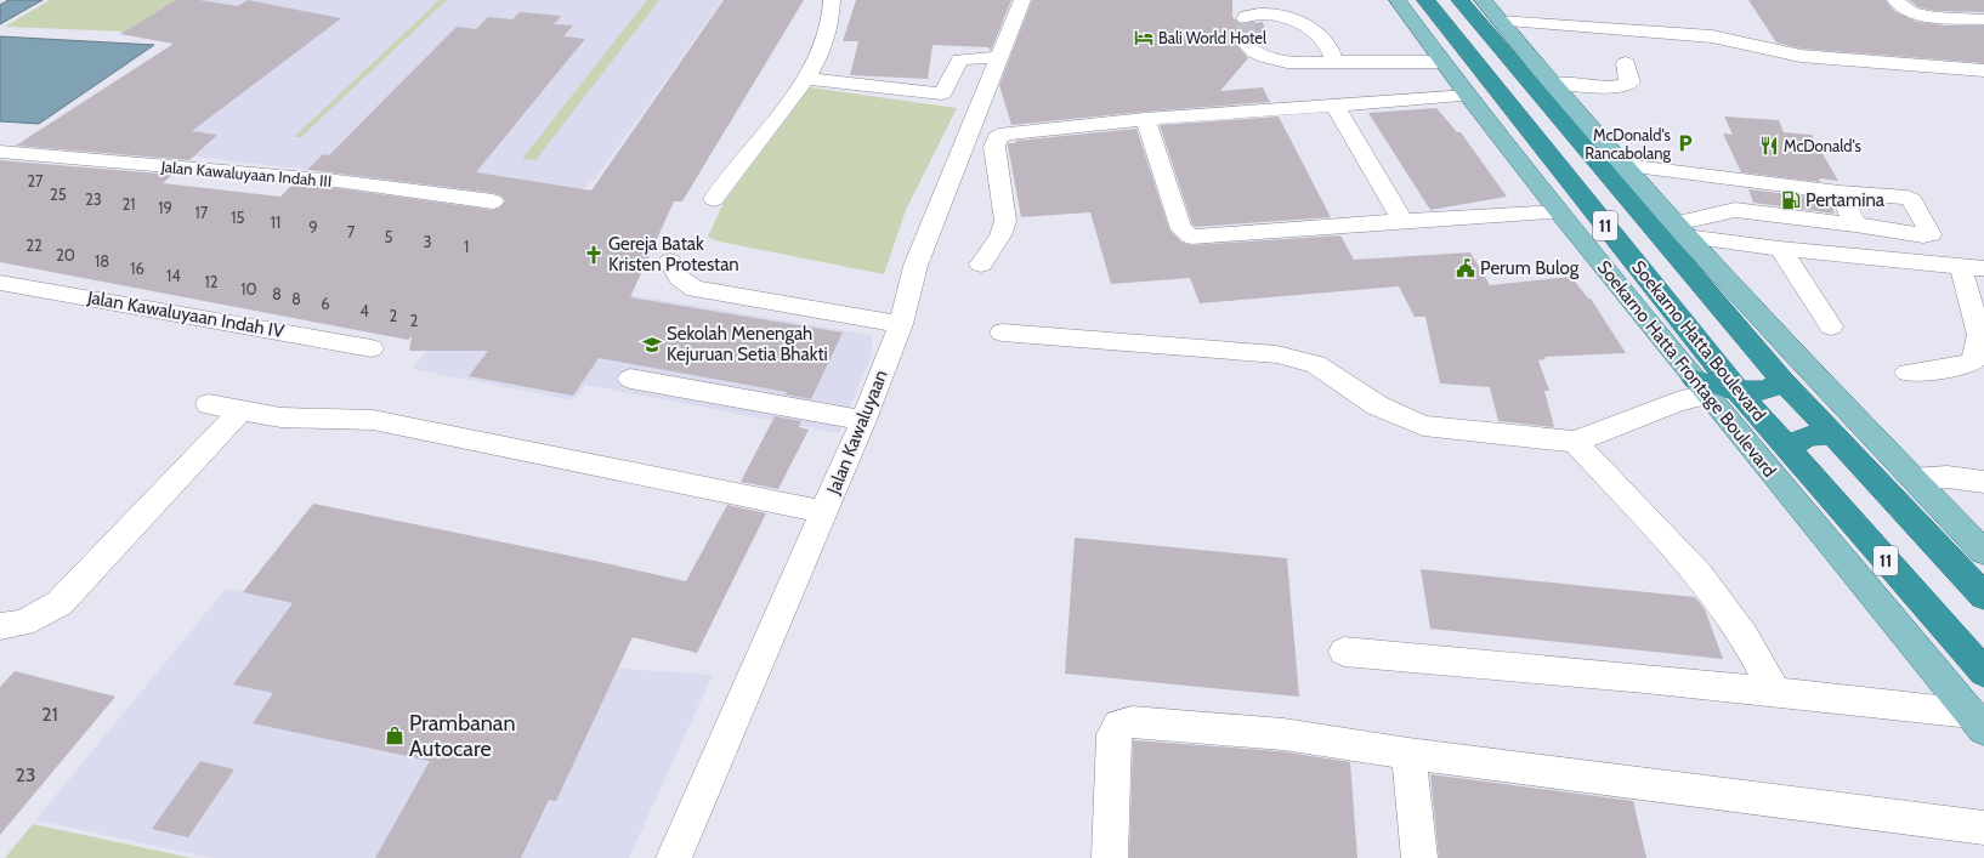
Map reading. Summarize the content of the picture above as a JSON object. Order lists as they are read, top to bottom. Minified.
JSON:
{"streets":{"highway":["11","Soekarno Hatta Boulevard"],"main road":["Soekarno Hatta Frontage Boulevard"],"street":["Jalan Kawaluyaan Indah III","Jalan Kawaluyaan Indah IV","Jalan Kawaluyaan"]},"places":{"hotel":["Bali World Hotel"],"parking":["McDonald's Rancabolang"],"restaurant":["McDonald's"],"fuel station":["Pertamina"],"church":["Gereja Batak Kristen Protestan"],"public building":["Perum Bulog"],"school or university":["Sekolah Menengah Kejuruan Setia Bhakti"],"shop":["Prambanan Autocare"]},"house_numbers":["27","25","23","21","19","17","15","11","9","7","5","3","22","1","20","18","16","14","12","10","8","8","6","4","2","2","21","23"]}
